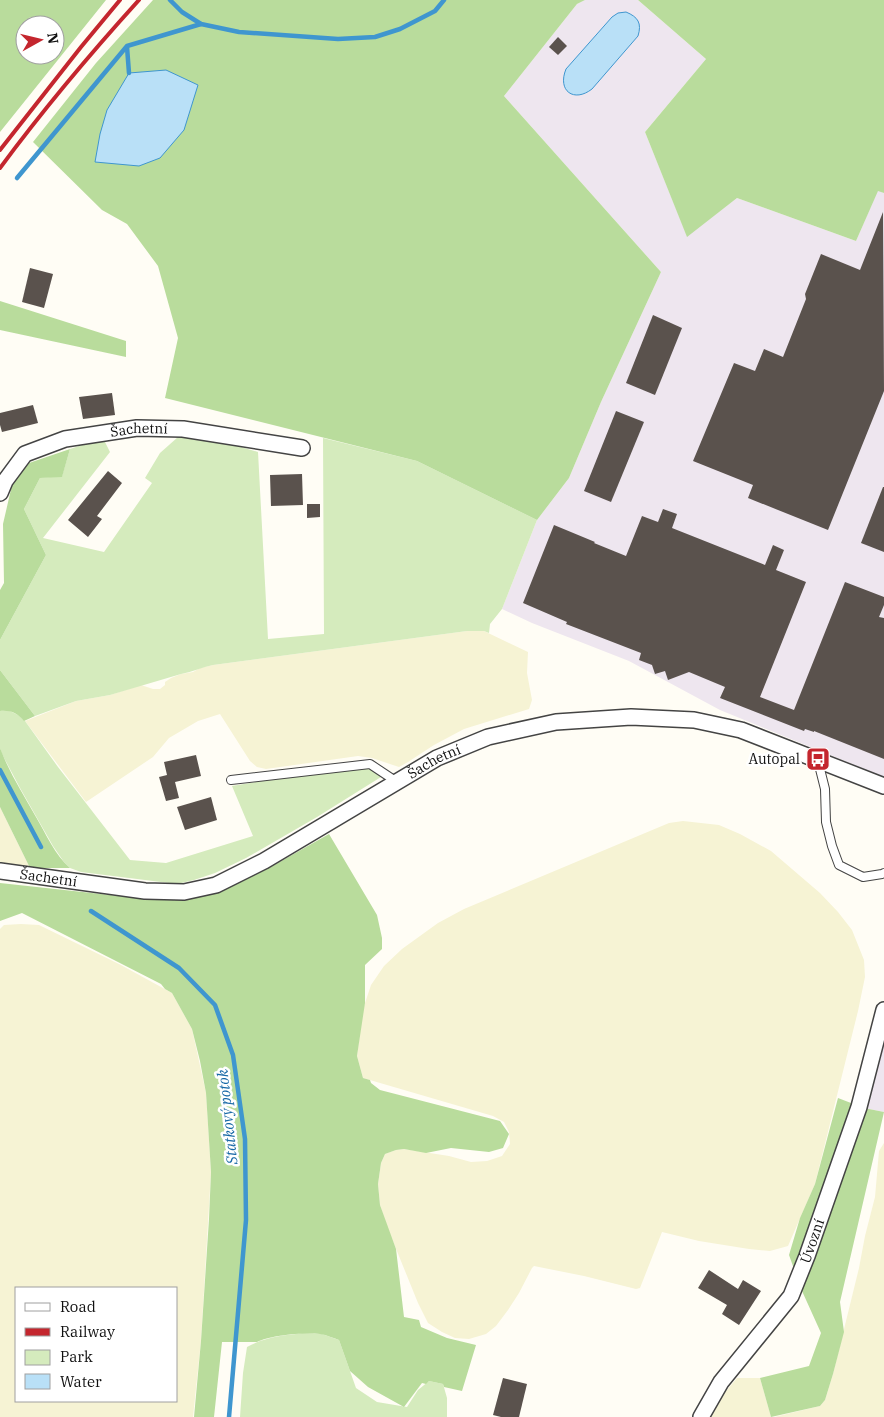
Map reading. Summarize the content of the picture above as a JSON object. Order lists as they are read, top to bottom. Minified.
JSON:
{"streets":{"street":["Šachetní","Úvozní"]},"water":["Statkový potok"],"places":{"bus stop":["Autopal"]},"legend":["Road","Railway","Park","Water"],"north":"right"}
